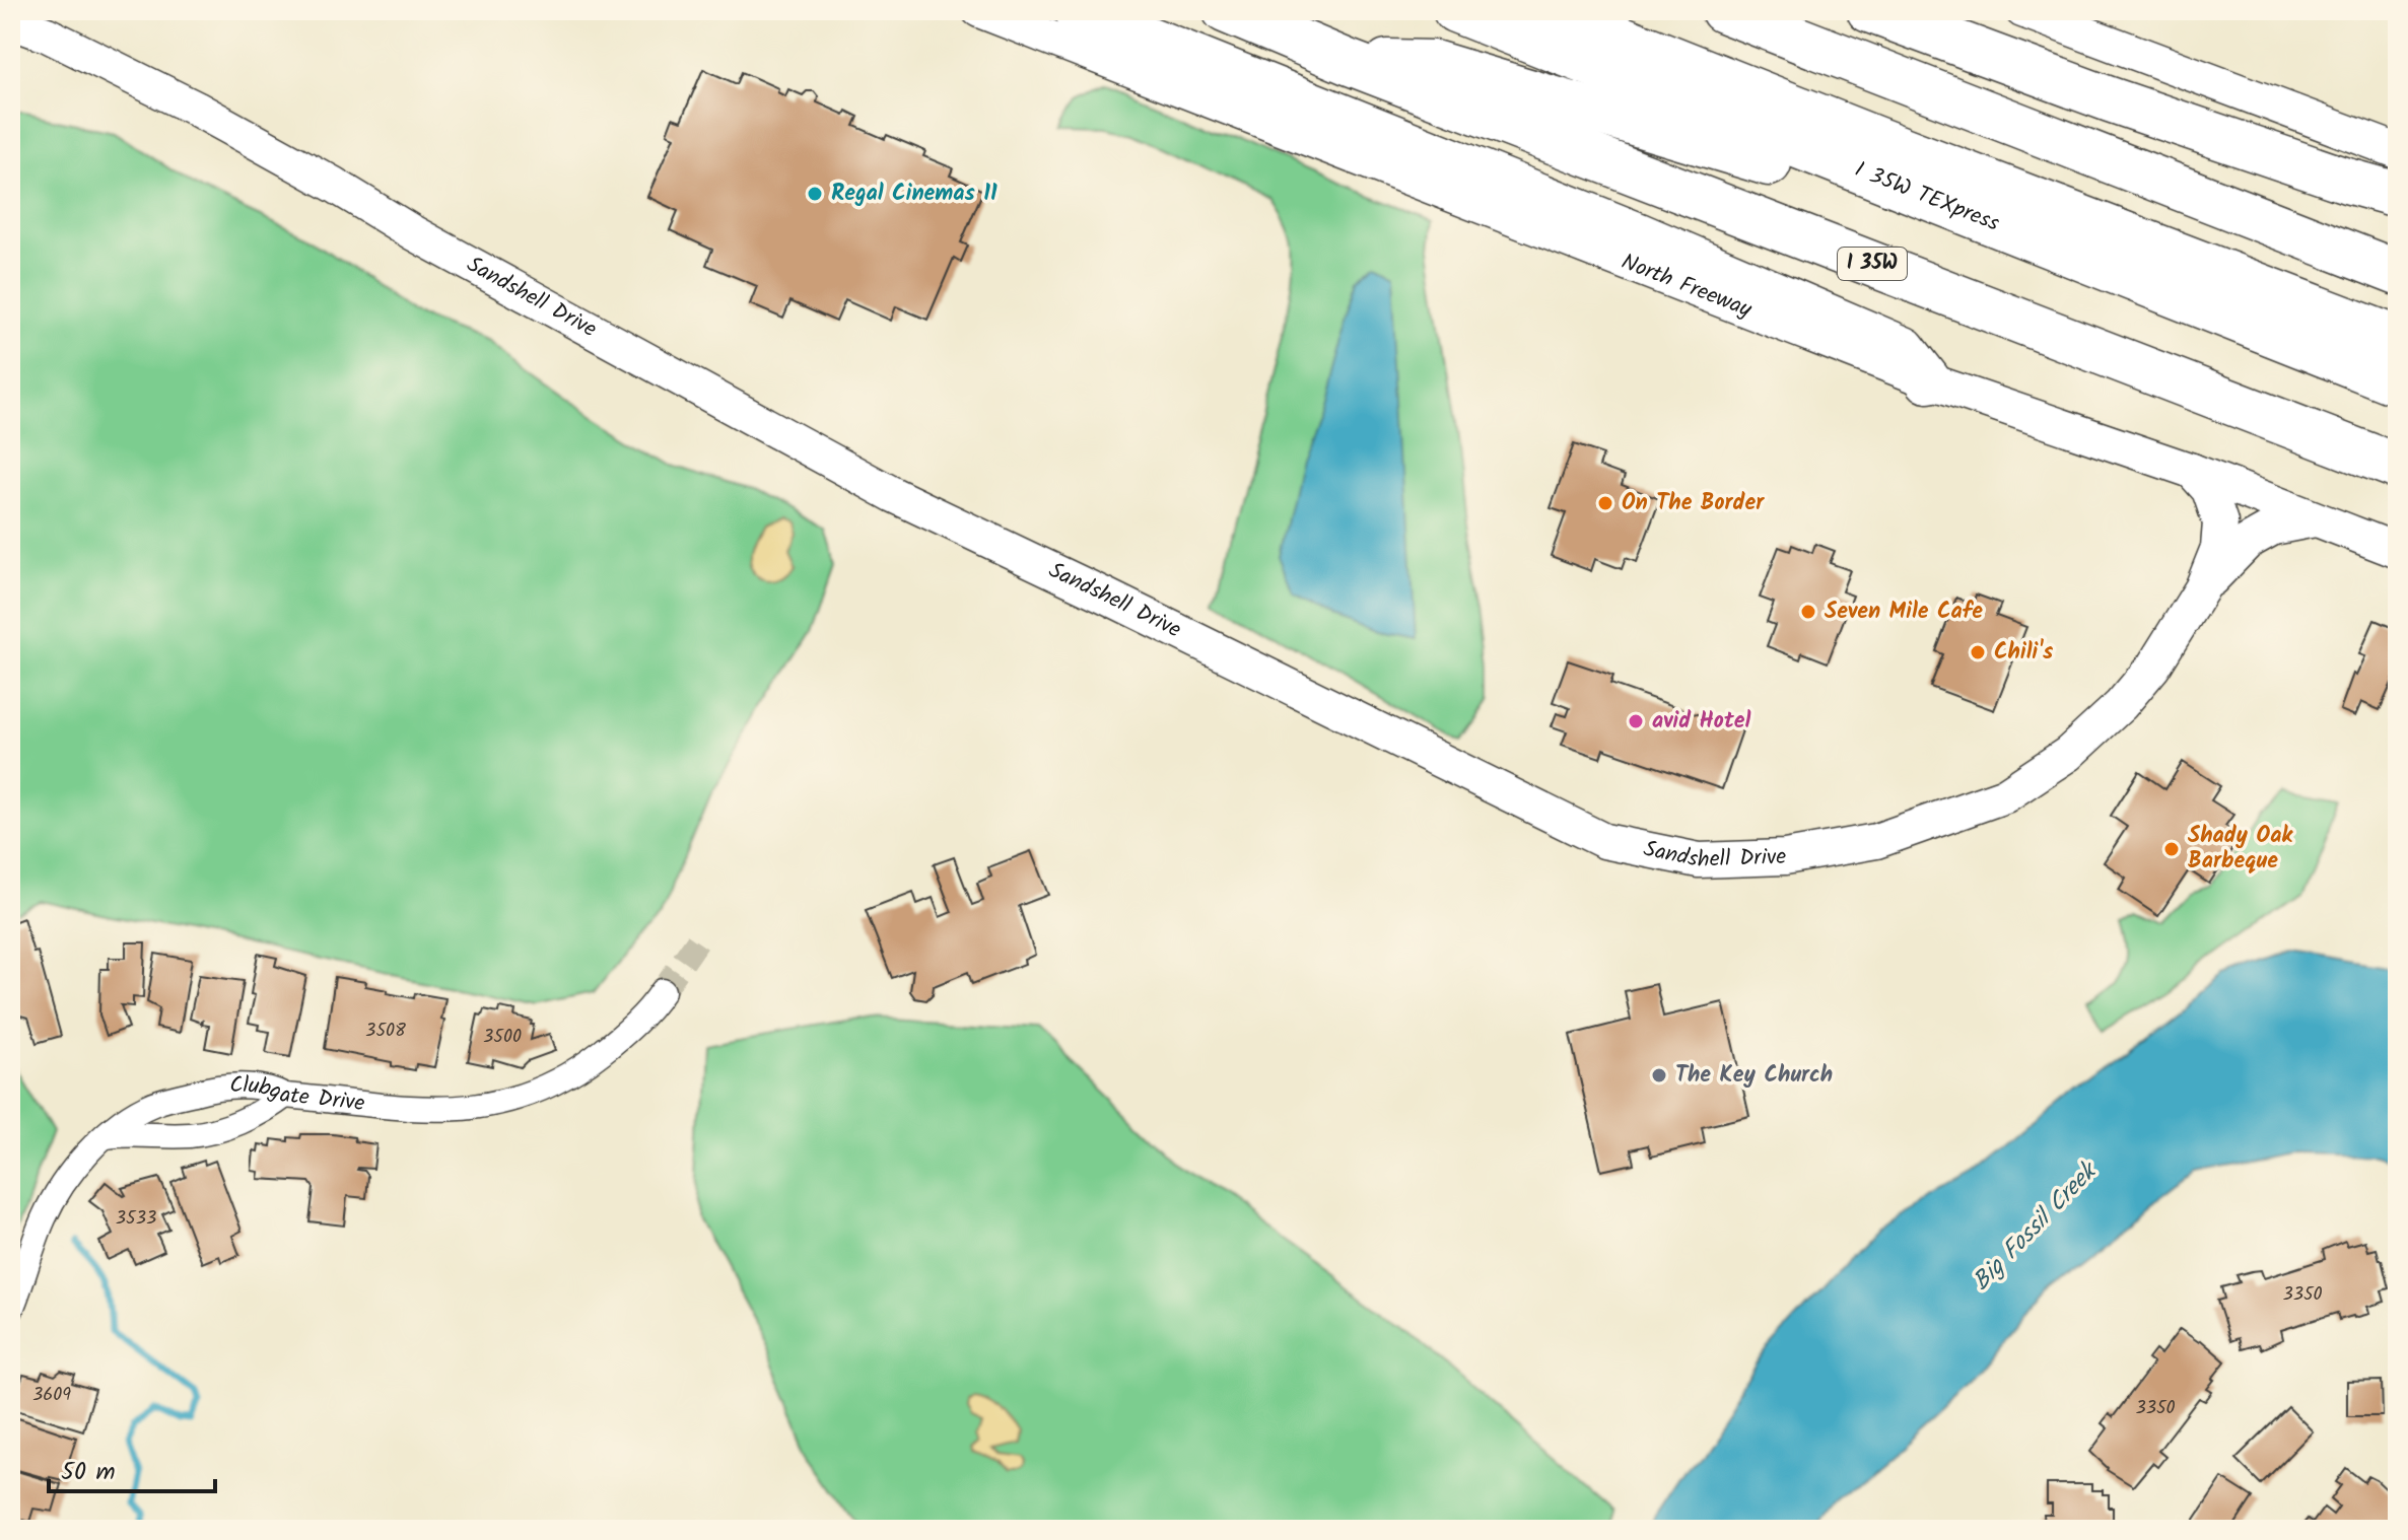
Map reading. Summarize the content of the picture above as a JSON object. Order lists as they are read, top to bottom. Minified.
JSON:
{"streets":{"highway":["I 35W TEXpress","I 35W"],"street":["North Freeway","Sandshell Drive","Clubgate Drive"]},"crossings":[["North Freeway","Sandshell Drive"]],"water":["Big Fossil Creek"],"places":["Regal Cinemas 11","On The Border","Seven Mile Cafe","Chili's","avid Hotel","Shady Oak Barbeque","The Key Church"],"house_numbers":["3508","3500","3533","3350","3609","3350"],"scale_bar":"50 m"}
